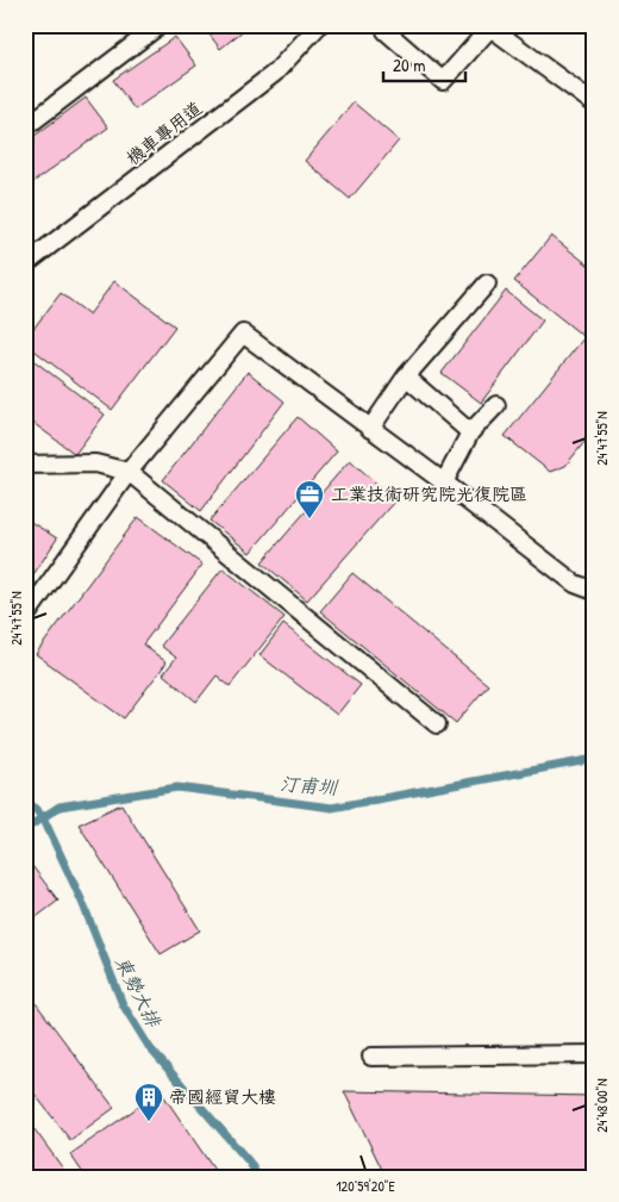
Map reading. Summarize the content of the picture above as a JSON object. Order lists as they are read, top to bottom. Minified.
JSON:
{"streets":{"lane":["機車專用道"]},"water":["汀甫圳","東勢大排"],"places":{"office":["工業技術研究院光復院區"],"building":["帝國經貿大樓"]},"scale_bar":"20 m","coordinates":["24°47'55\"N","24°48'00\"N","120°59'20\"E"]}
